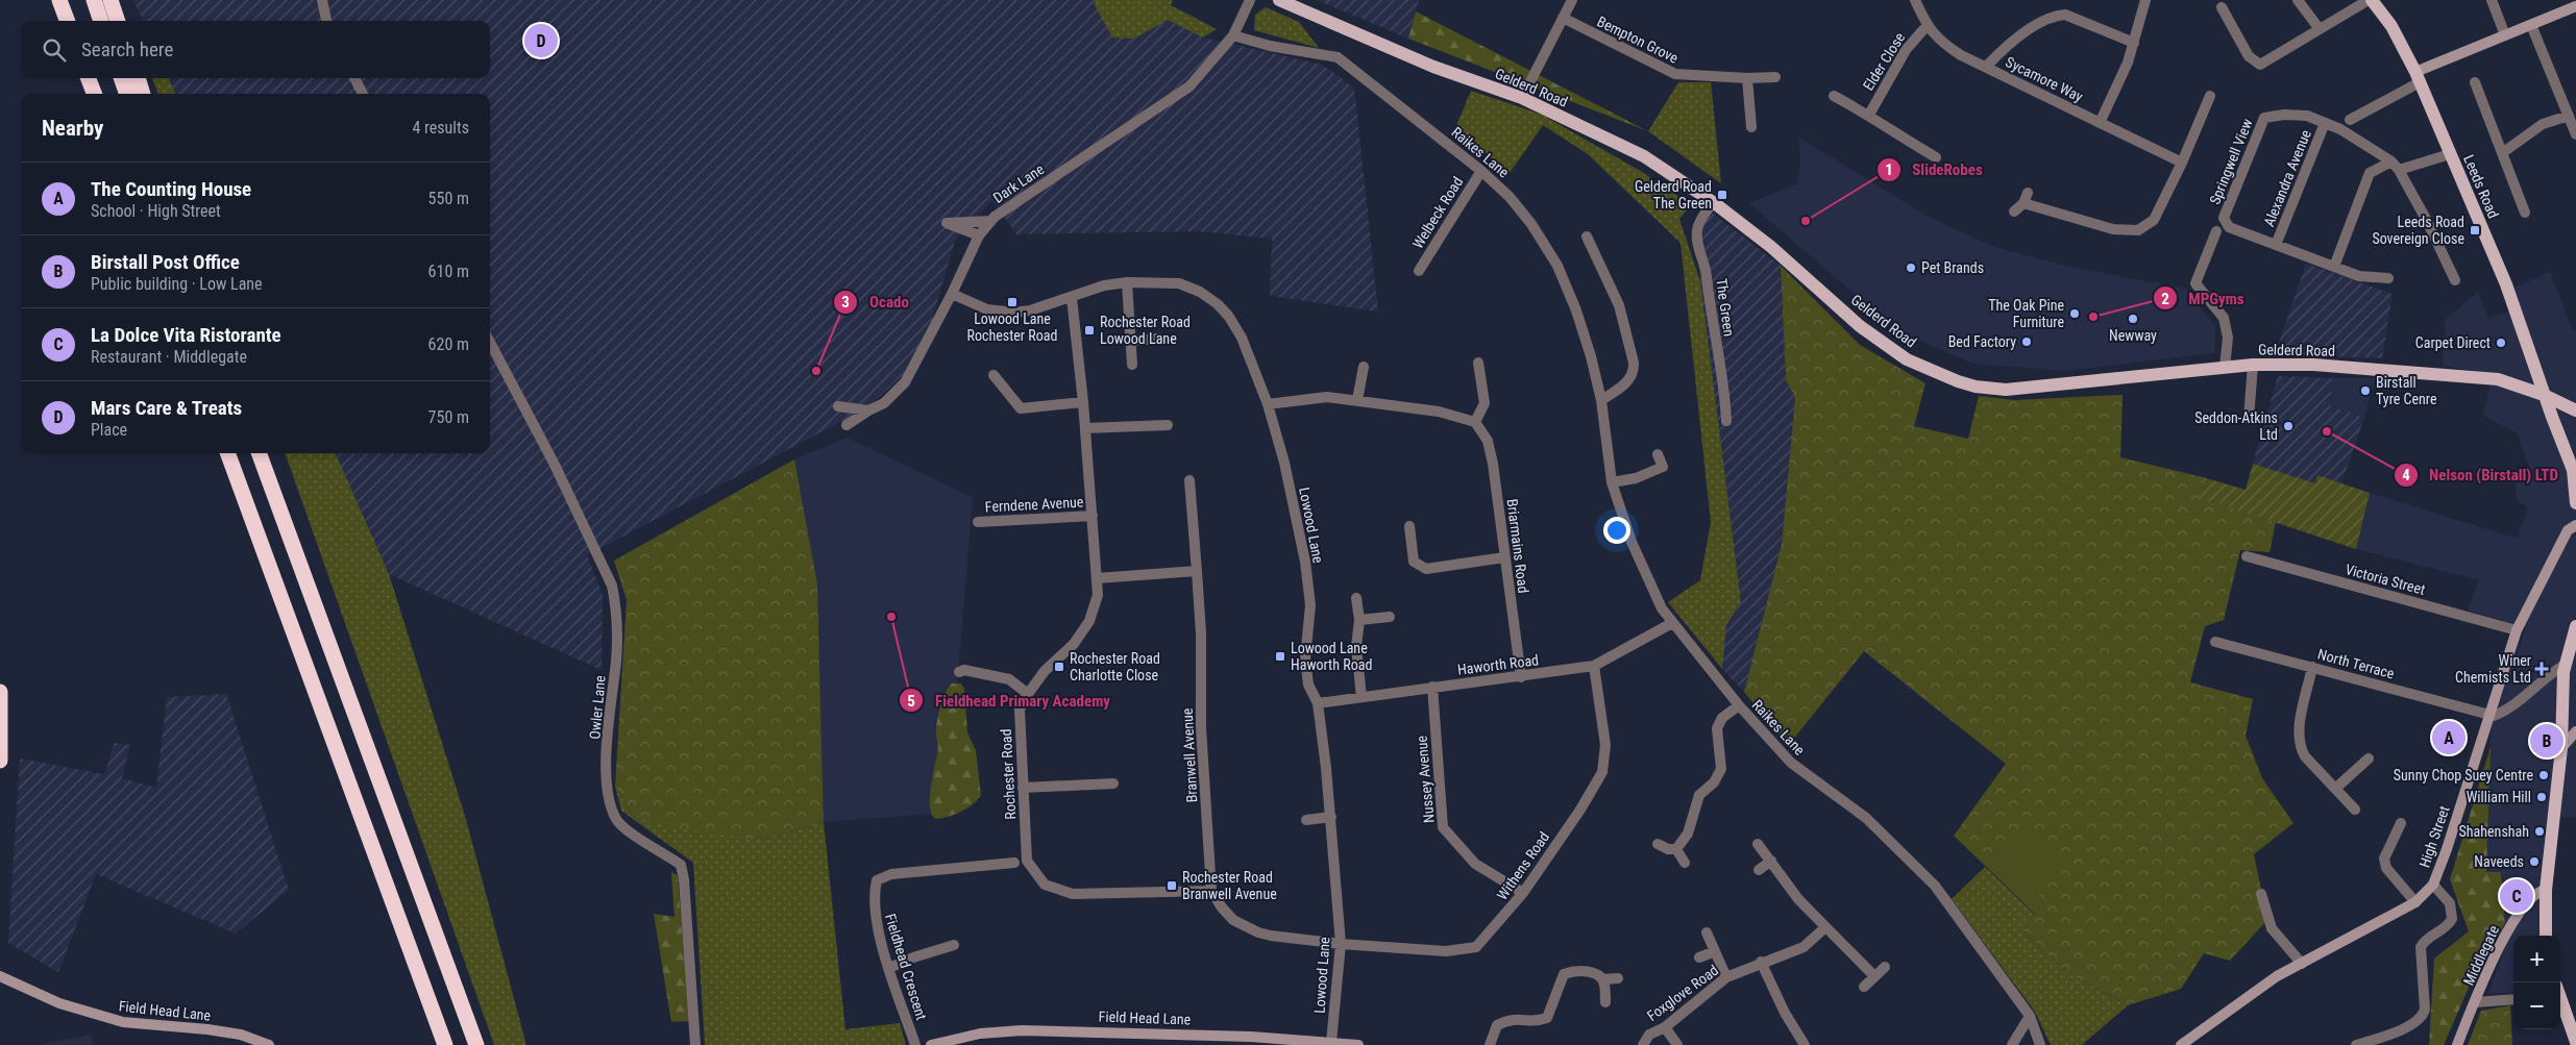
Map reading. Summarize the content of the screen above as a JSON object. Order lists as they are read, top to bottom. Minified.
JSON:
{"streets":{"main road":["Gelderd Road","Leeds Road","High Street","Middlegate","Field Head Lane"],"street":["Bempton Grove","Elder Close","Sycamore Way","Raikes Lane","Springwell View","Alexandra Avenue","Dark Lane","Welbeck Road","The Green","Ferndene Avenue","Lowood Lane","Briarmains Road","Victoria Street","North Terrace","Haworth Road","Owler Lane","Branwell Avenue","Rochester Road","Nussey Avenue","Withens Road","Fieldhead Crescent","Foxglove Road"]},"crossings":[["Elder Close","Sycamore Way"],["Gelderd Road","Leeds Road"],["Gelderd Road","The Green"],["Raikes Lane","Dark Lane"],["Raikes Lane","Welbeck Road"],["Raikes Lane","Haworth Road"],["Springwell View","Alexandra Avenue"],["Dark Lane","Lowood Lane"],["Ferndene Avenue","Rochester Road"],["Lowood Lane","Haworth Road"],["Lowood Lane","Rochester Road"],["Lowood Lane","Withens Road"],["Lowood Lane","Field Head Lane"],["Briarmains Road","Haworth Road"],["Victoria Street","High Street"],["North Terrace","High Street"],["Haworth Road","Nussey Avenue"],["Haworth Road","Withens Road"],["Branwell Avenue","Rochester Road"],["Nussey Avenue","Withens Road"]],"places":{"transit":["Gelderd Road The Green","Leeds Road Sovereign Close","Lowood Lane Rochester Road","Rochester Road Lowood Lane","Lowood Lane Haworth Road","Rochester Road Charlotte Close","Rochester Road Branwell Avenue"],"other":["SlideRobes","Pet Brands","The Oak Pine Furniture","MPGyms","Newway","Bed Factory","Carpet Direct","Ocado","Birstall Tyre Cenre","Seddon-Atkins Ltd","Nelson (Birstall) LTD","Fieldhead Primary Academy","Sunny Chop Suey Centre","William Hill","Shahenshah","Naveeds"],"health":["Winer Chemists Ltd"]},"page":{"search":"Search here","pins":["D","A","B","C"],"heading":["Nearby","4 results"],"list":[{"mark":"A","name":"The Counting House","note":"School · High Street","value":"550 m"},{"mark":"B","name":"Birstall Post Office","note":"Public building · Low Lane","value":"610 m"},{"mark":"C","name":"La Dolce Vita Ristorante","note":"Restaurant · Middlegate","value":"620 m"},{"mark":"D","name":"Mars Care & Treats","note":"Place","value":"750 m"}],"map_buttons":["+","−"]}}
